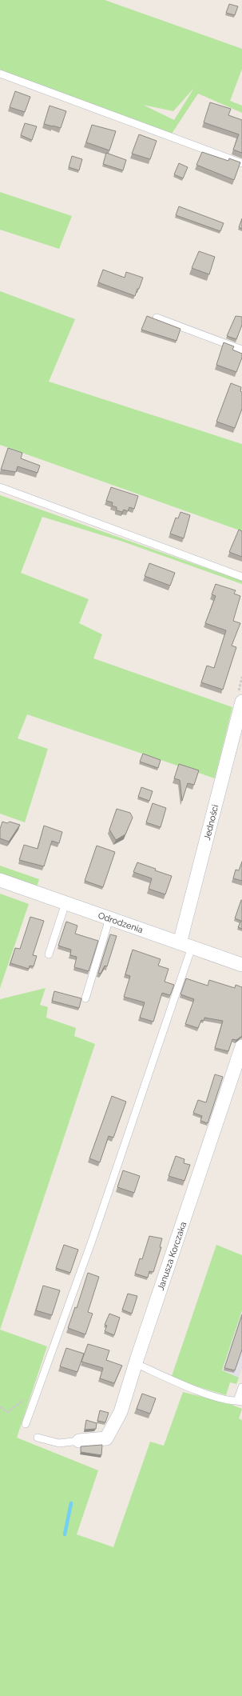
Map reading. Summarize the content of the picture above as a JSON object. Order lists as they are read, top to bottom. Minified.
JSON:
{"streets":{"street":["Jedności","Odrodzenia","Janusza Korczaka"]},"crossings":[["Jedności","Odrodzenia"]]}
